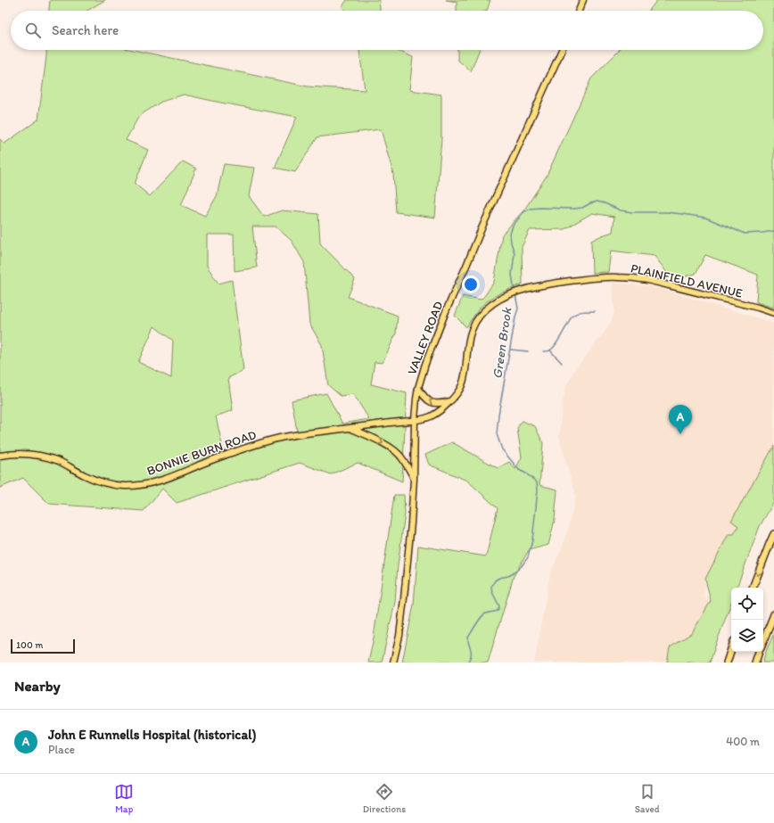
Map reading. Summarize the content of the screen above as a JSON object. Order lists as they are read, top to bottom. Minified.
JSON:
{"streets":{"main road":["PLAINFIELD AVENUE","VALLEY ROAD","BONNIE BURN ROAD"]},"crossings":[["PLAINFIELD AVENUE","VALLEY ROAD"],["PLAINFIELD AVENUE","BONNIE BURN ROAD"],["VALLEY ROAD","BONNIE BURN ROAD"]],"water":["Green Brook"],"scale_bar":"100 m","page":{"search":"Search here","pins":"A","scale":"100 m","heading":"Nearby","list":[{"mark":"A","name":"John E Runnells Hospital (historical)","note":"Place","value":"400 m"}],"nav":["Map","Directions","Saved"]}}
